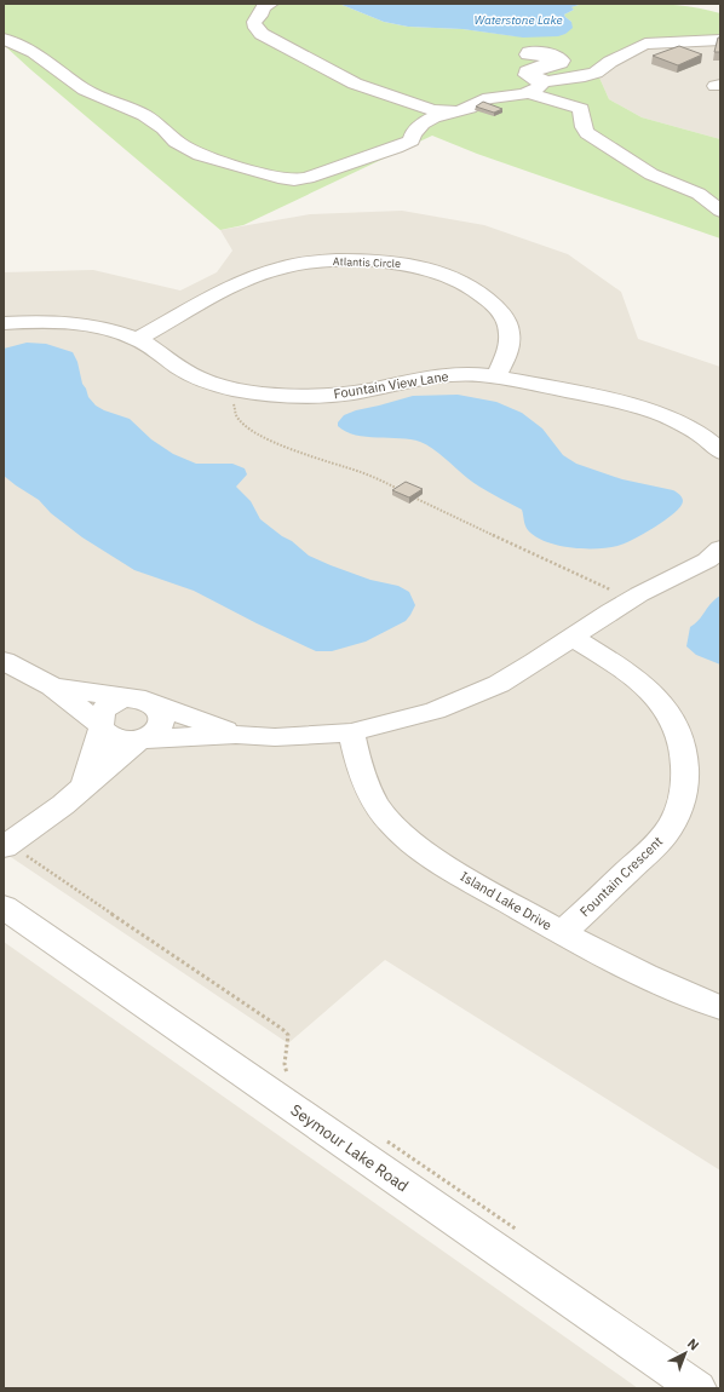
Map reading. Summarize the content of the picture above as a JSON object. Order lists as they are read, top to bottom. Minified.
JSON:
{"streets":{"street":["Atlantis Circle","Fountain View Lane","Fountain Crescent","Island Lake Drive","Seymour Lake Road"]},"crossings":[["Atlantis Circle","Fountain View Lane"],["Fountain Crescent","Island Lake Drive"]],"water":["Waterstone Lake"],"north":"top right"}
